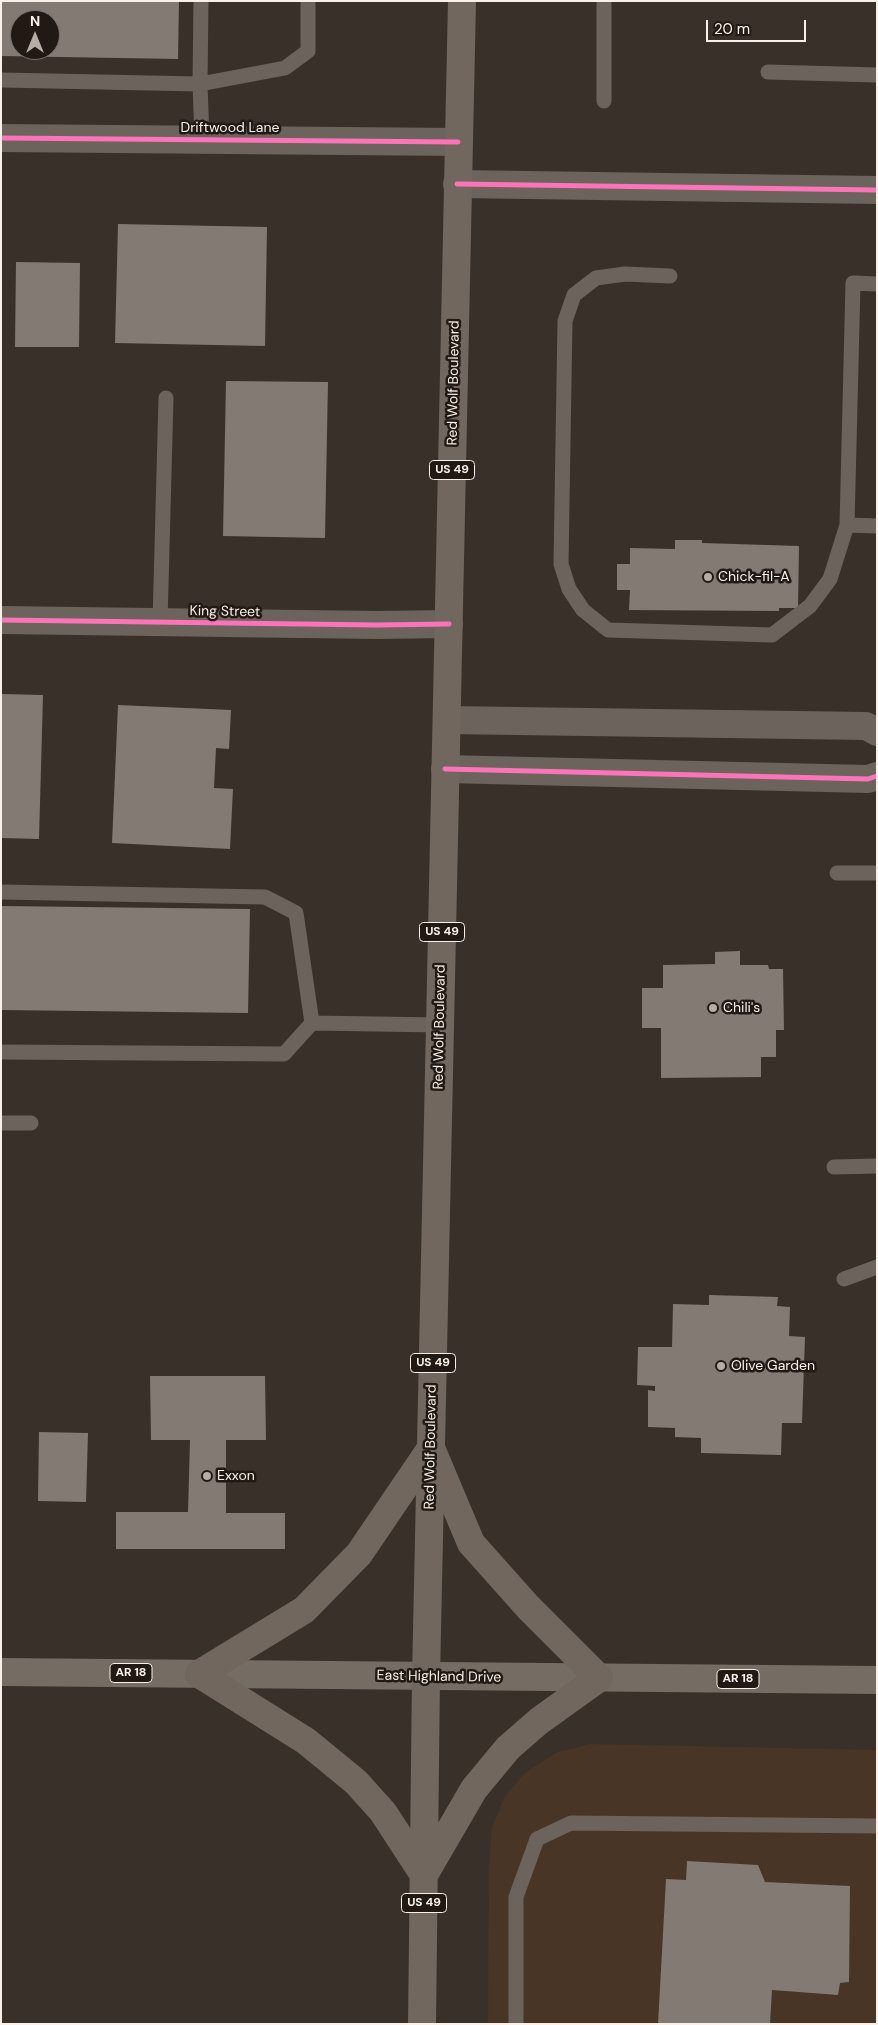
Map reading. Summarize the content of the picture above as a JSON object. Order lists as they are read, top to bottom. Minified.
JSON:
{"streets":{"highway":["Red Wolf Boulevard","US 49"],"main road":["AR 18","East Highland Drive"],"street":["Driftwood Lane","King Street"]},"crossings":[["Driftwood Lane","Red Wolf Boulevard"],["Red Wolf Boulevard","King Street"],["Red Wolf Boulevard","East Highland Drive"]],"places":["Chick-fil-A","Chili's","Olive Garden","Exxon"],"scale_bar":"20 m","north":"top"}
